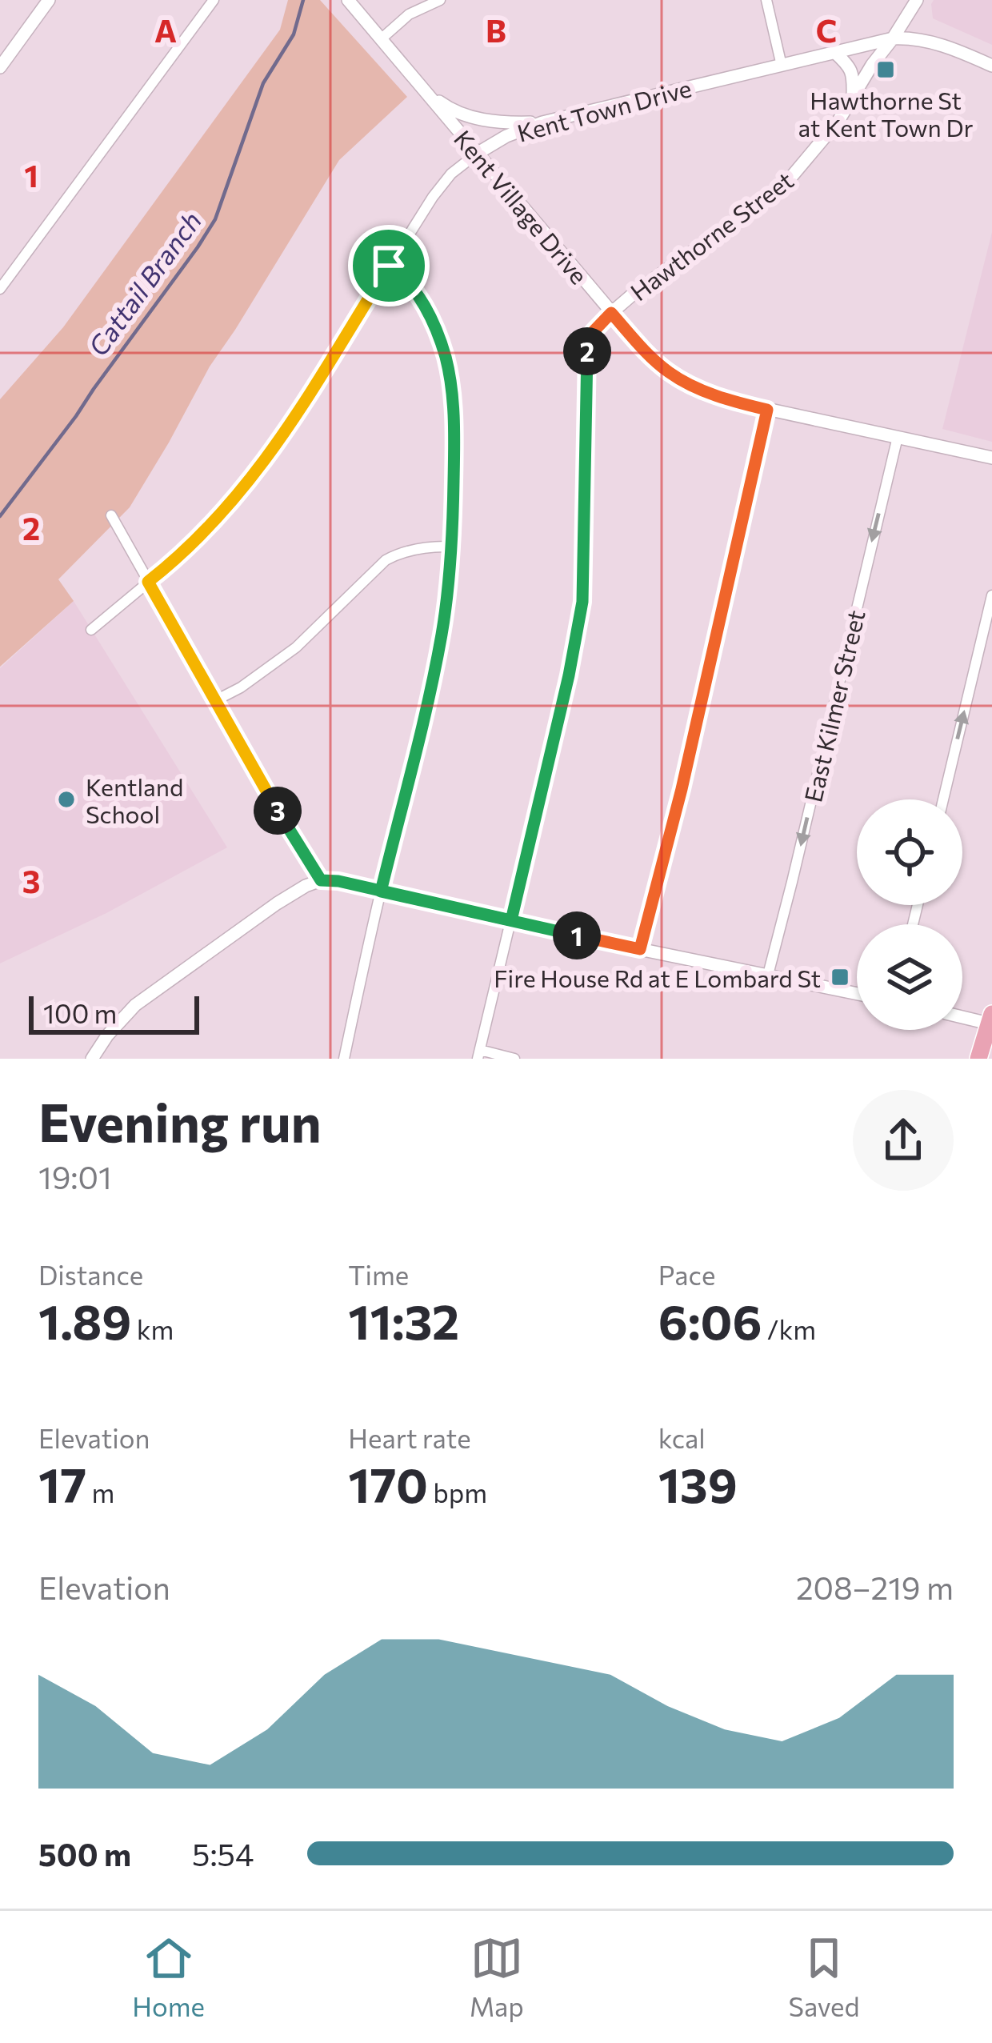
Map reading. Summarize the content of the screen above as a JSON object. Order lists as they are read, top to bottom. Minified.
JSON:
{"streets":{"street":["Kent Town Drive","Kent Village Drive","Hawthorne Street","East Kilmer Street"]},"crossings":[["Kent Town Drive","Kent Village Drive"],["Kent Town Drive","Hawthorne Street"],["Kent Village Drive","Hawthorne Street"],["Kent Village Drive","East Kilmer Street"]],"one_way":["East Kilmer Street"],"water":["Cattail Branch"],"places":{"transit":["Hawthorne St at Kent Town Dr","Fire House Rd at E Lombard St"],"other":["Kentland School"]},"scale_bar":"100 m","page":{"pins":["2","3","1"],"scale":"100 m","heading":["Evening run","19:01"],"stats":[["Distance","1.89 km"],["Time","11:32"],["Pace","6:06 /km"],["Elevation","17 m"],["Heart rate","170 bpm"],["kcal","139"]],"chart":["Elevation","208–219 m"],"list":[{"name":"500 m","note":"5:54"}],"tabs":["Home","Map","Saved"]},"grid":{"columns":["A","B","C"],"rows":["1","2","3"]}}
